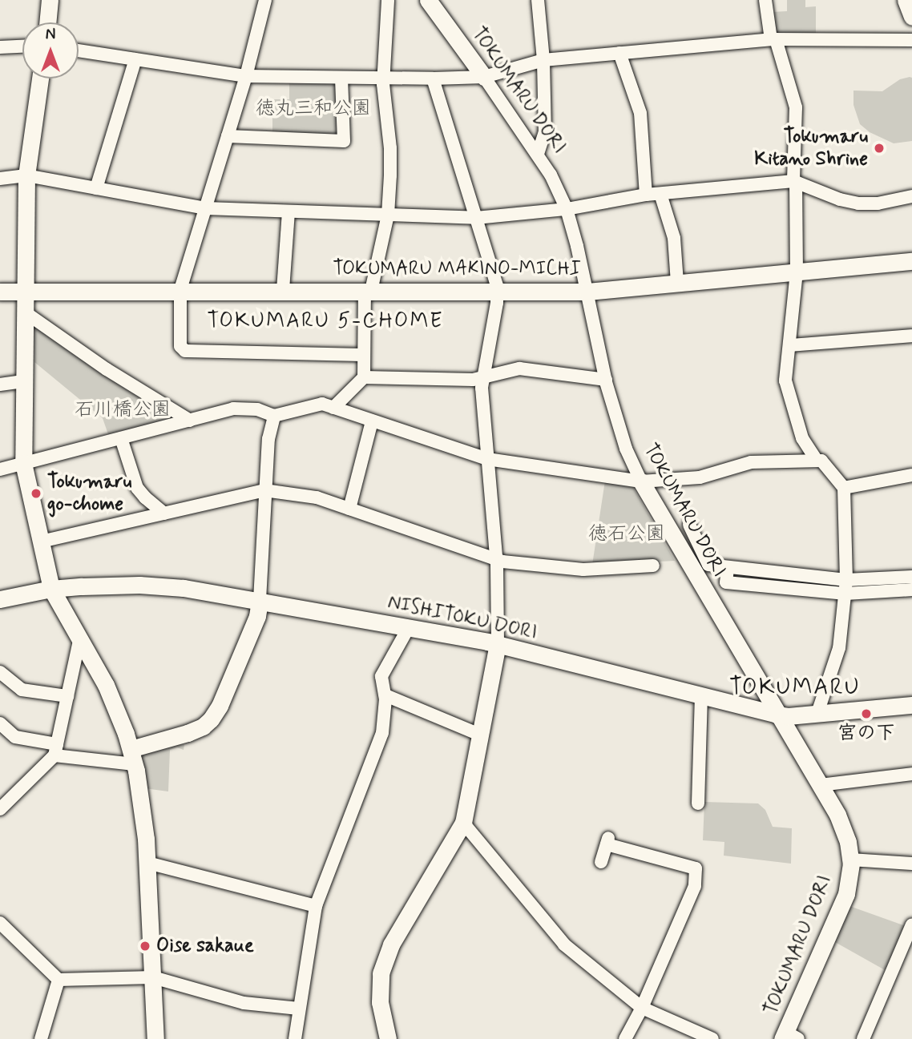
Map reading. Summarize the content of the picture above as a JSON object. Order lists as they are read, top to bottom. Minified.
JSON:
{"streets":{"street":["TOKUMARU DORI","TOKUMARU MAKINO-MICHI","NISHITOKU DORI"]},"crossings":[["TOKUMARU DORI","TOKUMARU MAKINO-MICHI"],["TOKUMARU DORI","NISHITOKU DORI"]],"districts":["TOKUMARU 5-CHOME","TOKUMARU"],"parks":["徳丸三和公園","石川橋公園","徳石公園"],"places":["Tokumaru Kitano Shrine","Tokumaru go-chome","宮の下","Oise sakaue"],"north":"top"}
